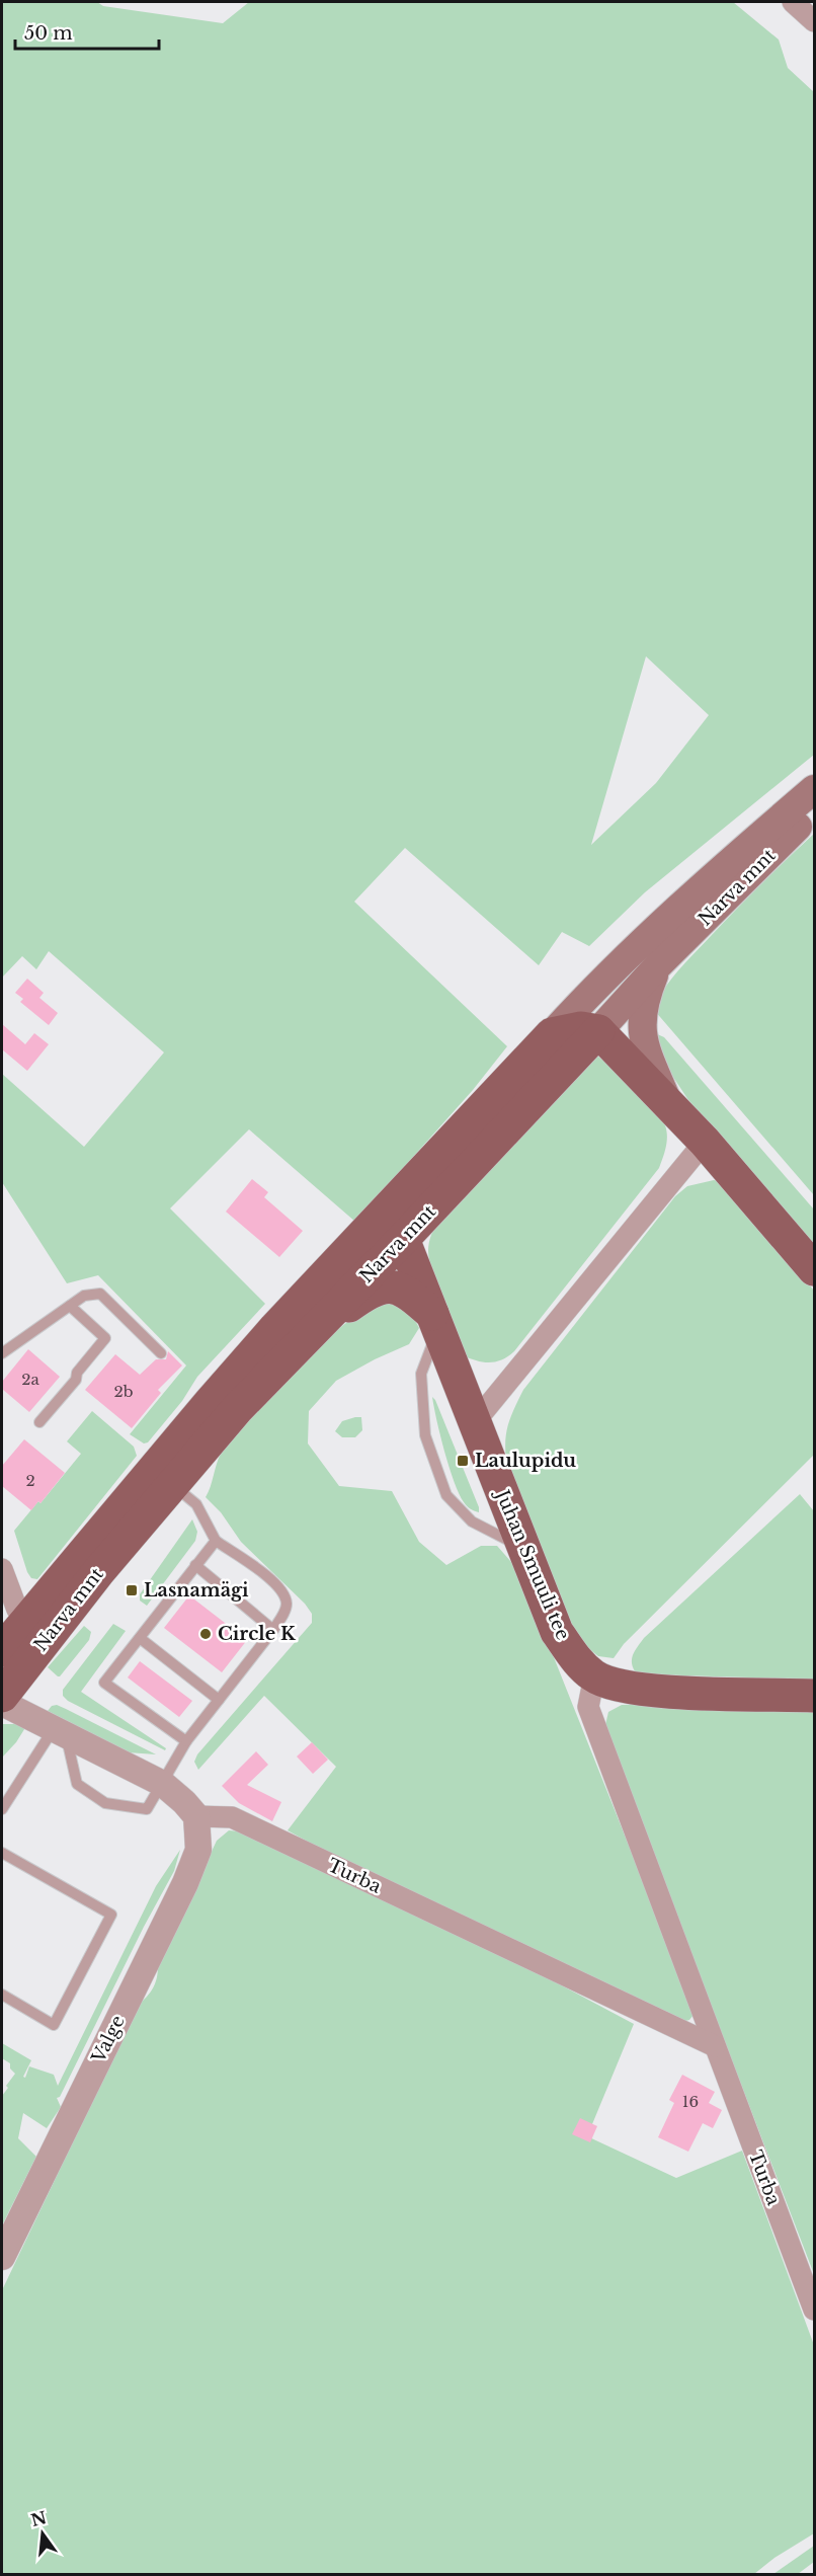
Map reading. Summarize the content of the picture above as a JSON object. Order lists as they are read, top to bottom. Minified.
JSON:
{"streets":{"main road":["Narva mnt","Juhan Smuuli tee"],"street":["Turba","Valge"]},"crossings":[["Narva mnt","Juhan Smuuli tee"],["Juhan Smuuli tee","Turba"],["Turba","Valge"]],"places":{"transit":["Laulupidu","Lasnamägi"],"other":["Circle K"]},"house_numbers":["2a","2b","2","16"],"scale_bar":"50 m","north":"top"}
